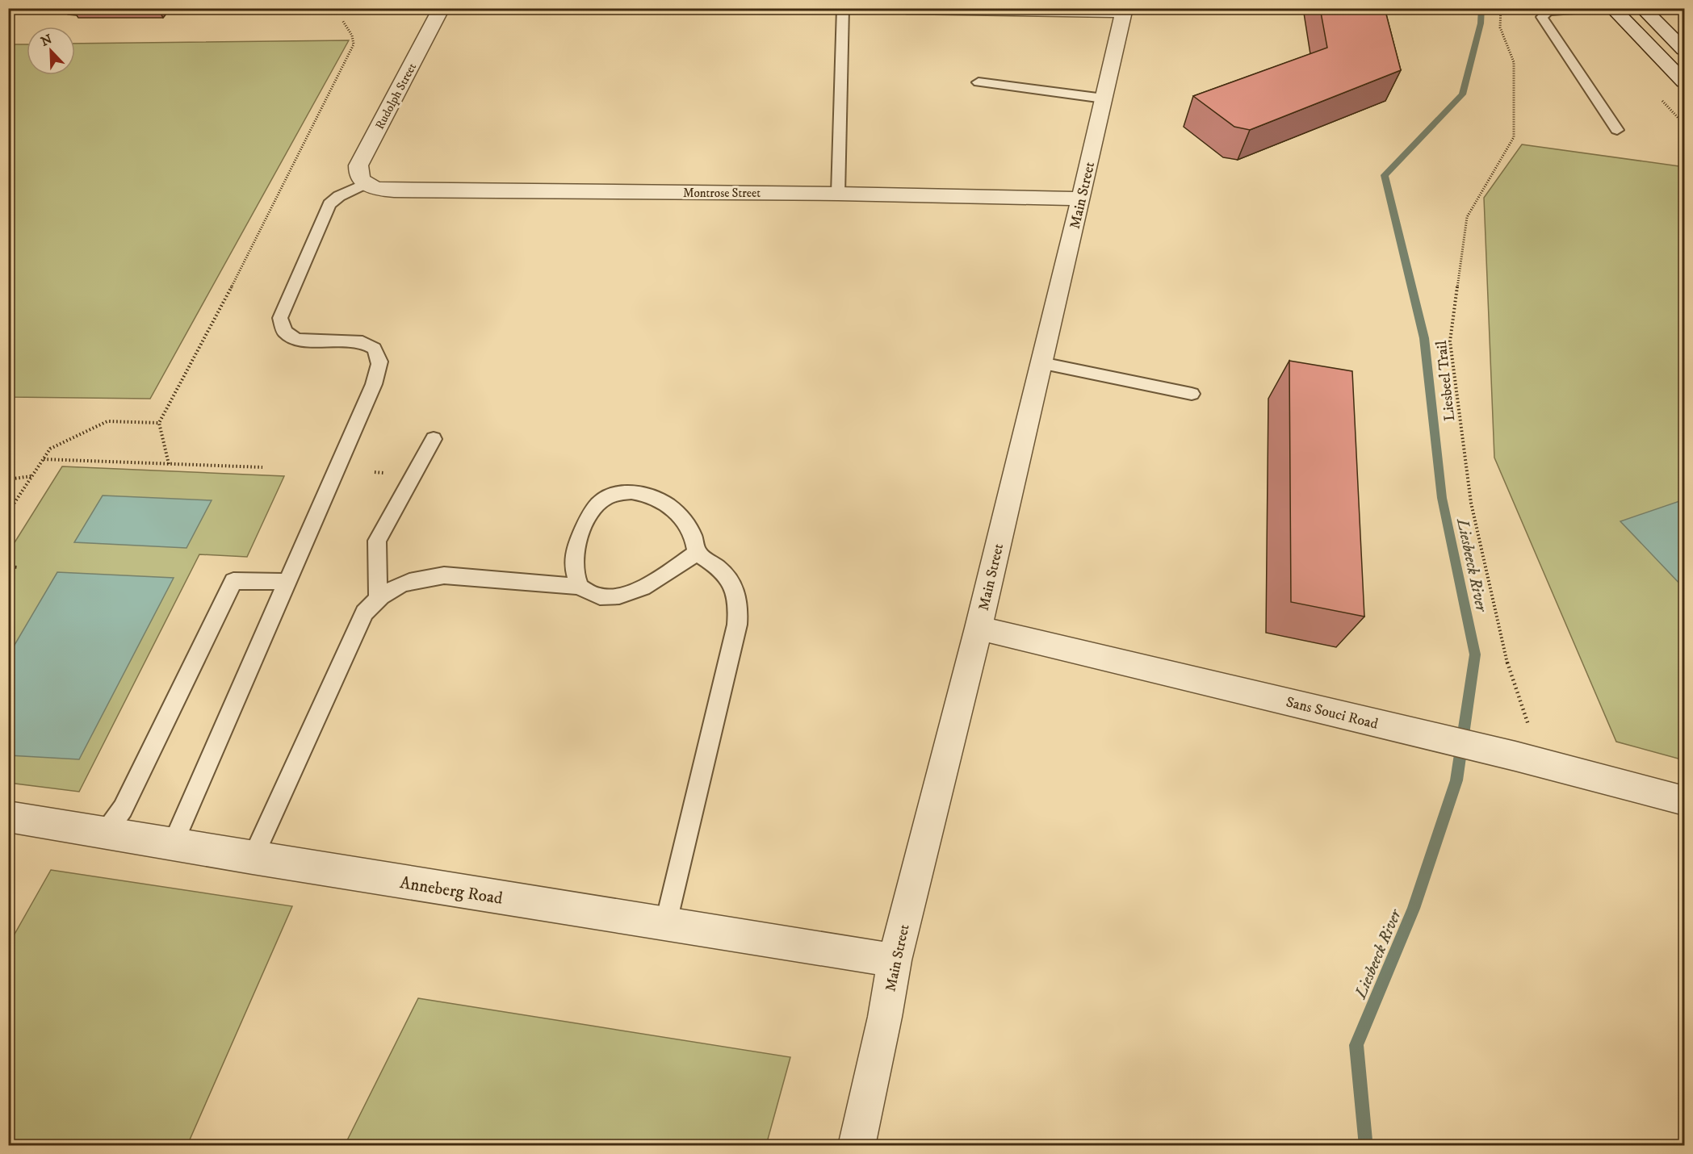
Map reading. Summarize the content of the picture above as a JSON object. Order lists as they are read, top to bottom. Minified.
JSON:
{"streets":{"street":["Rudolph Street","Montrose Street","Main Street","Sans Souci Road","Anneberg Road"],"path":["Liesbeel Trail"]},"crossings":[["Rudolph Street","Montrose Street"],["Montrose Street","Main Street"],["Main Street","Sans Souci Road"],["Main Street","Anneberg Road"],["Liesbeel Trail","Sans Souci Road"]],"water":["Liesbeeck River"],"north":"top left"}
